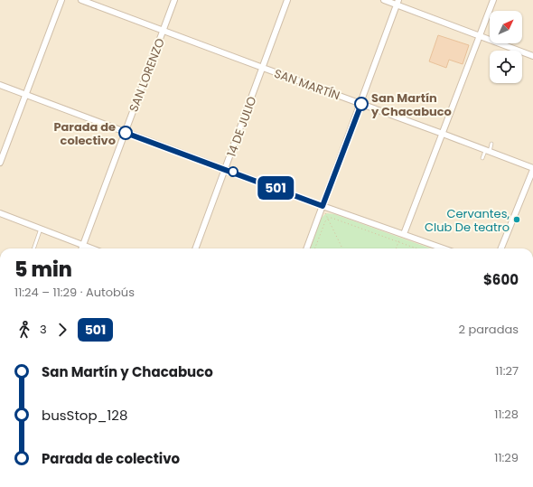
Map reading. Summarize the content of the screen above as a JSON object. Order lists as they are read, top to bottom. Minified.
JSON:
{"streets":{"street":["SAN LORENZO","SAN MARTÍN","14 DE JULIO"]},"crossings":[["SAN LORENZO","SAN MARTÍN"],["SAN MARTÍN","14 DE JULIO"]],"places":["San Martín y Chacabuco","Parada de colectivo","Cervantes, Club De teatro"],"lines":["bus line 501"],"north":"top right","page":{"on_map":"501","heading":["5 min","11:24 – 11:29 · Autobús","$600"],"legs":["3","501","2 paradas"],"list":[{"name":"San Martín y Chacabuco","value":"11:27"},{"name":"busStop_128","value":"11:28"},{"name":"Parada de colectivo","value":"11:29"}]}}
